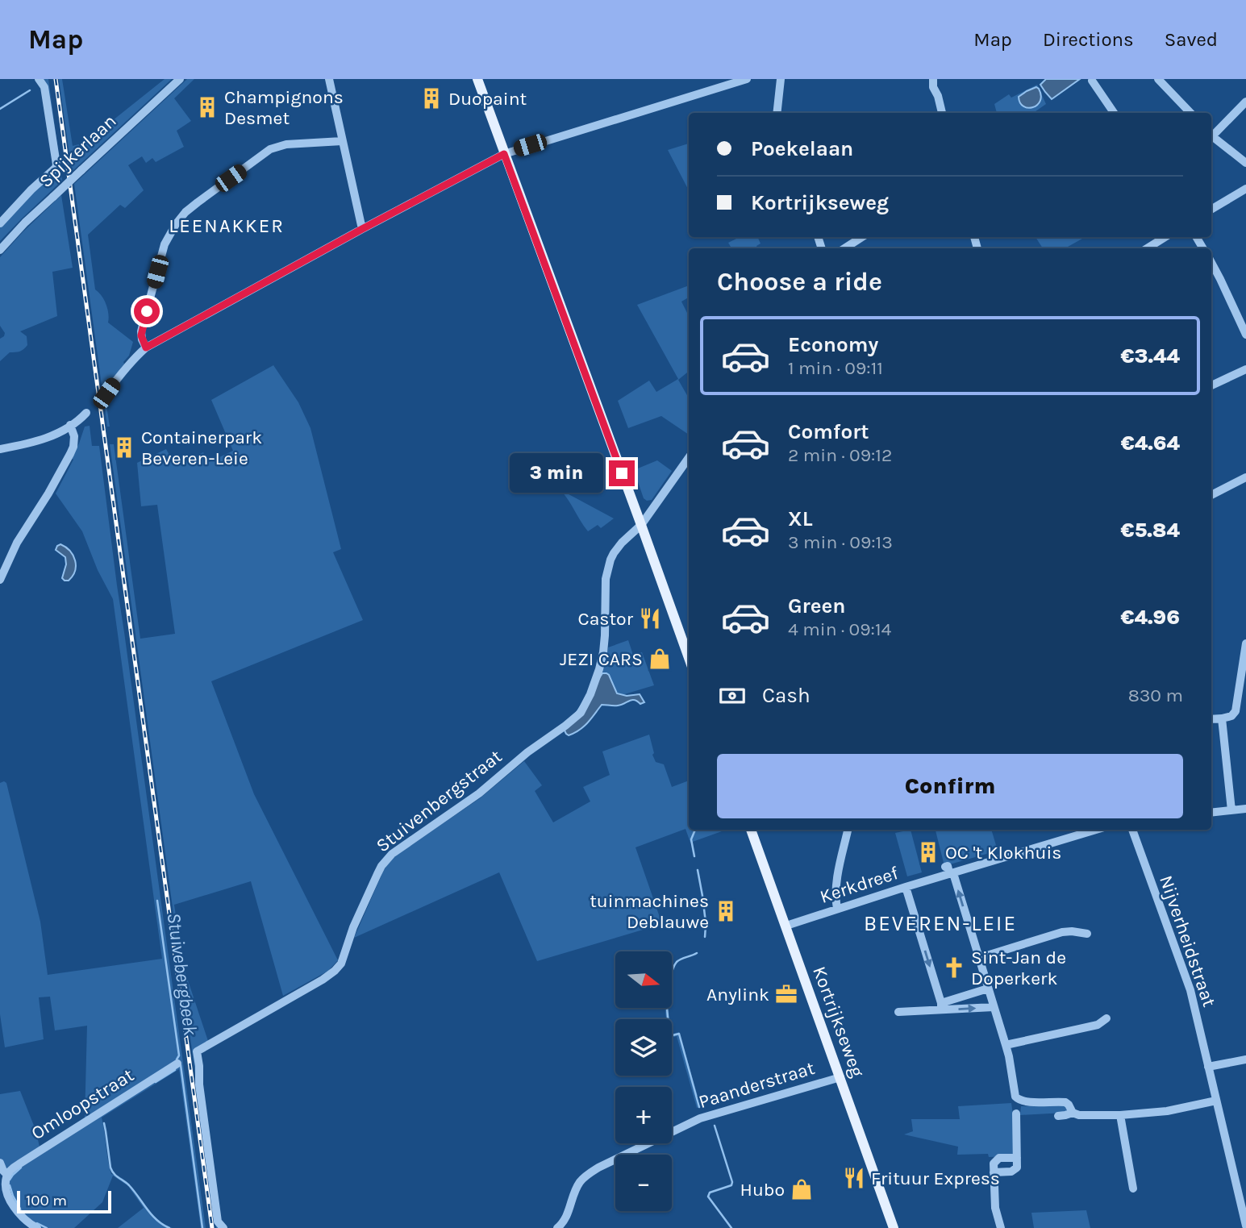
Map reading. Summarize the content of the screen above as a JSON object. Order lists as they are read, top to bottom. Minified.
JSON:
{"streets":{"main road":["Kortrijkseweg"],"street":["Spijkerlaan","Stuivenbergstraat","Kerkdreef","Nijverheidstraat","Paanderstraat","Omloopstraat"]},"crossings":[["Kerkdreef","Kortrijkseweg"],["Kortrijkseweg","Paanderstraat"]],"districts":["LEENAKKER","BEVEREN-LEIE"],"water":["Stuivebergbeek"],"places":{"building":["Duopaint","Champignons Desmet","Containerpark Beveren-Leie","OC 't Klokhuis","tuinmachines Deblauwe"],"restaurant":["Castor","Frituur Express"],"shop":["JEZI CARS","Hubo"],"church":["Sint-Jan de Doperkerk"],"office":["Anylink"]},"scale_bar":"100 m","north":"right","page":{"header":"Map","nav":["Map","Directions","Saved"],"banner":["Poekelaan","Kortrijkseweg"],"heading":"Choose a ride","list":[{"name":"Economy","note":"1 min · 09:11","value":"€3.44"},{"name":"Comfort","note":"2 min · 09:12","value":"€4.64"},{"name":"XL","note":"3 min · 09:13","value":"€5.84"},{"name":"Green","note":"4 min · 09:14","value":"€4.96"}],"bubble":"3 min","pay":["Cash","830 m"],"buttons":"Confirm","map_buttons":["+","−"],"scale":"100 m"}}
